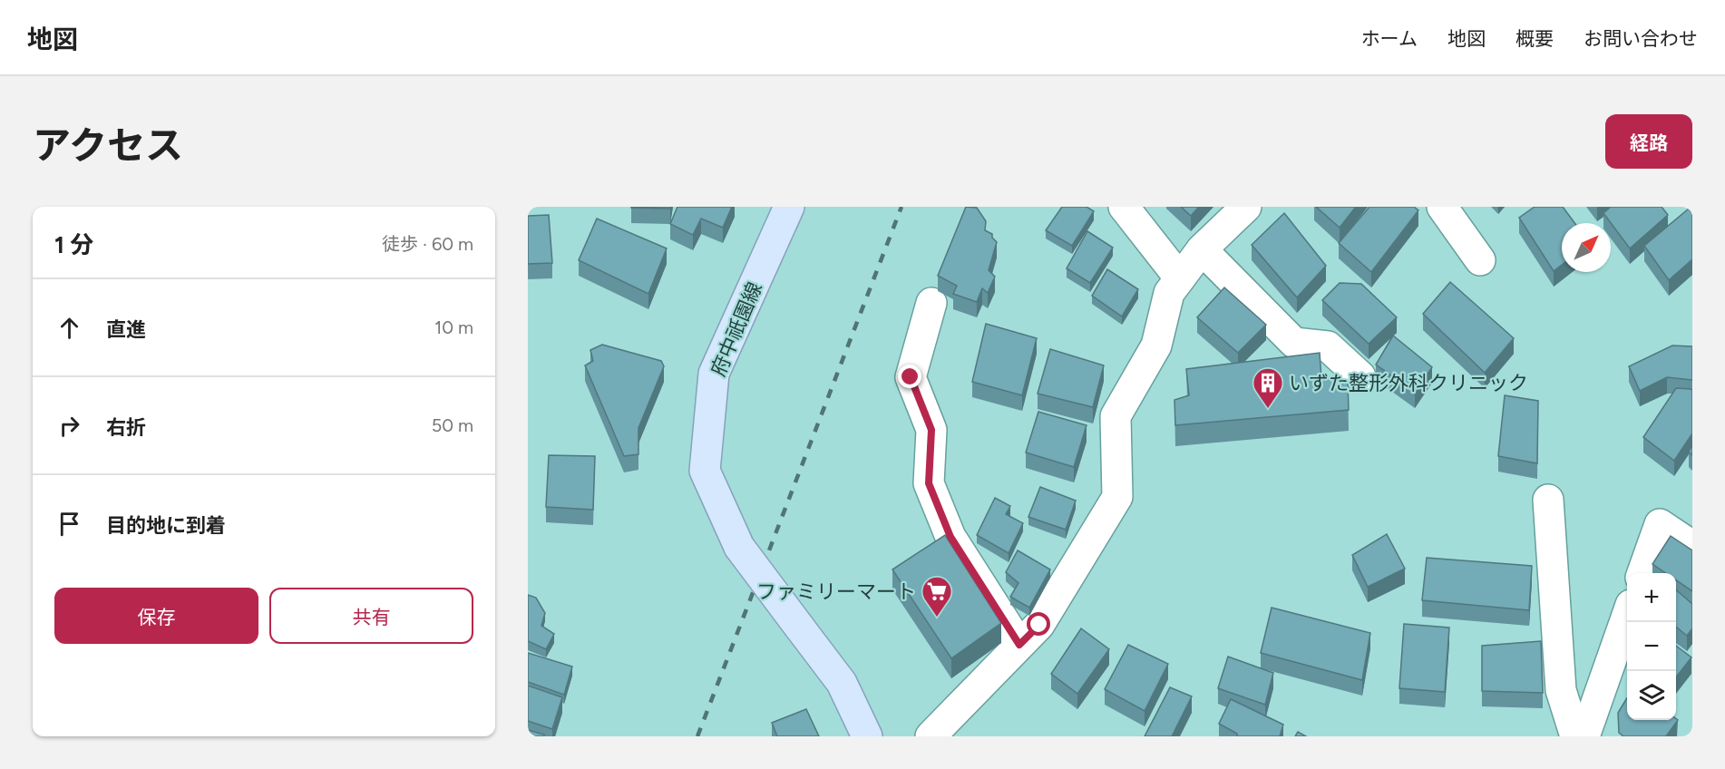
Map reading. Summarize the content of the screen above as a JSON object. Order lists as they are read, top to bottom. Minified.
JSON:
{"streets":{"main road":["府中祇園線"]},"places":{"building":["いずた整形外科クリニック"],"supermarket":["ファミリーマート"]},"north":"top right","page":{"header":"地図","nav":["ホーム","地図","概要","お問い合わせ"],"title":"アクセス","buttons":["経路",["保存","共有"]],"heading":["1 分","徒歩 · 60 m"],"list":[["直進","10 m"],["右折","50 m"],"目的地に到着"],"map_buttons":["+","−"]}}
